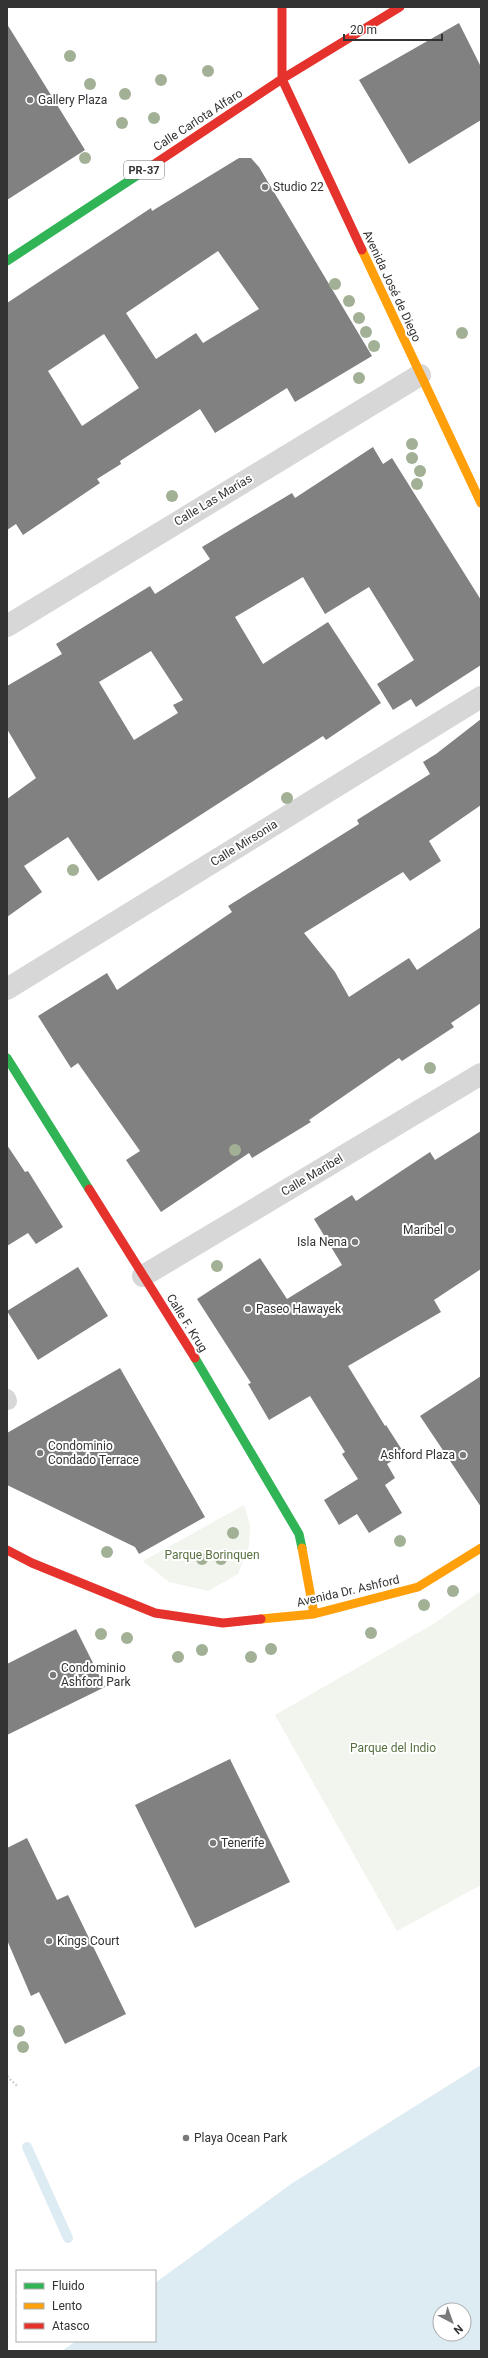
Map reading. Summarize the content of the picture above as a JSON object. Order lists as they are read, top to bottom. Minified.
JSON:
{"streets":{"street":["Calle Carlota Alfaro","PR-37","Avenida José de Diego","Calle Las Marías","Calle Mirsonia","Calle Maribel","Calle F. Krug","Avenida Dr. Ashford"]},"crossings":[["Calle Carlota Alfaro","Avenida José de Diego"],["Avenida José de Diego","Calle Las Marías"],["Calle Maribel","Calle F. Krug"],["Calle F. Krug","Avenida Dr. Ashford"]],"parks":["Parque Borinquen","Parque del Indio"],"places":["Gallery Plaza","Studio 22","Maribel","Isla Nena","Paseo Hawayek","Condominio Condado Terrace","Ashford Plaza","Condominio Ashford Park","Tenerife","Kings Court","Playa Ocean Park"],"legend":["Fluido","Lento","Atasco"],"scale_bar":"20 m","north":"bottom right"}
